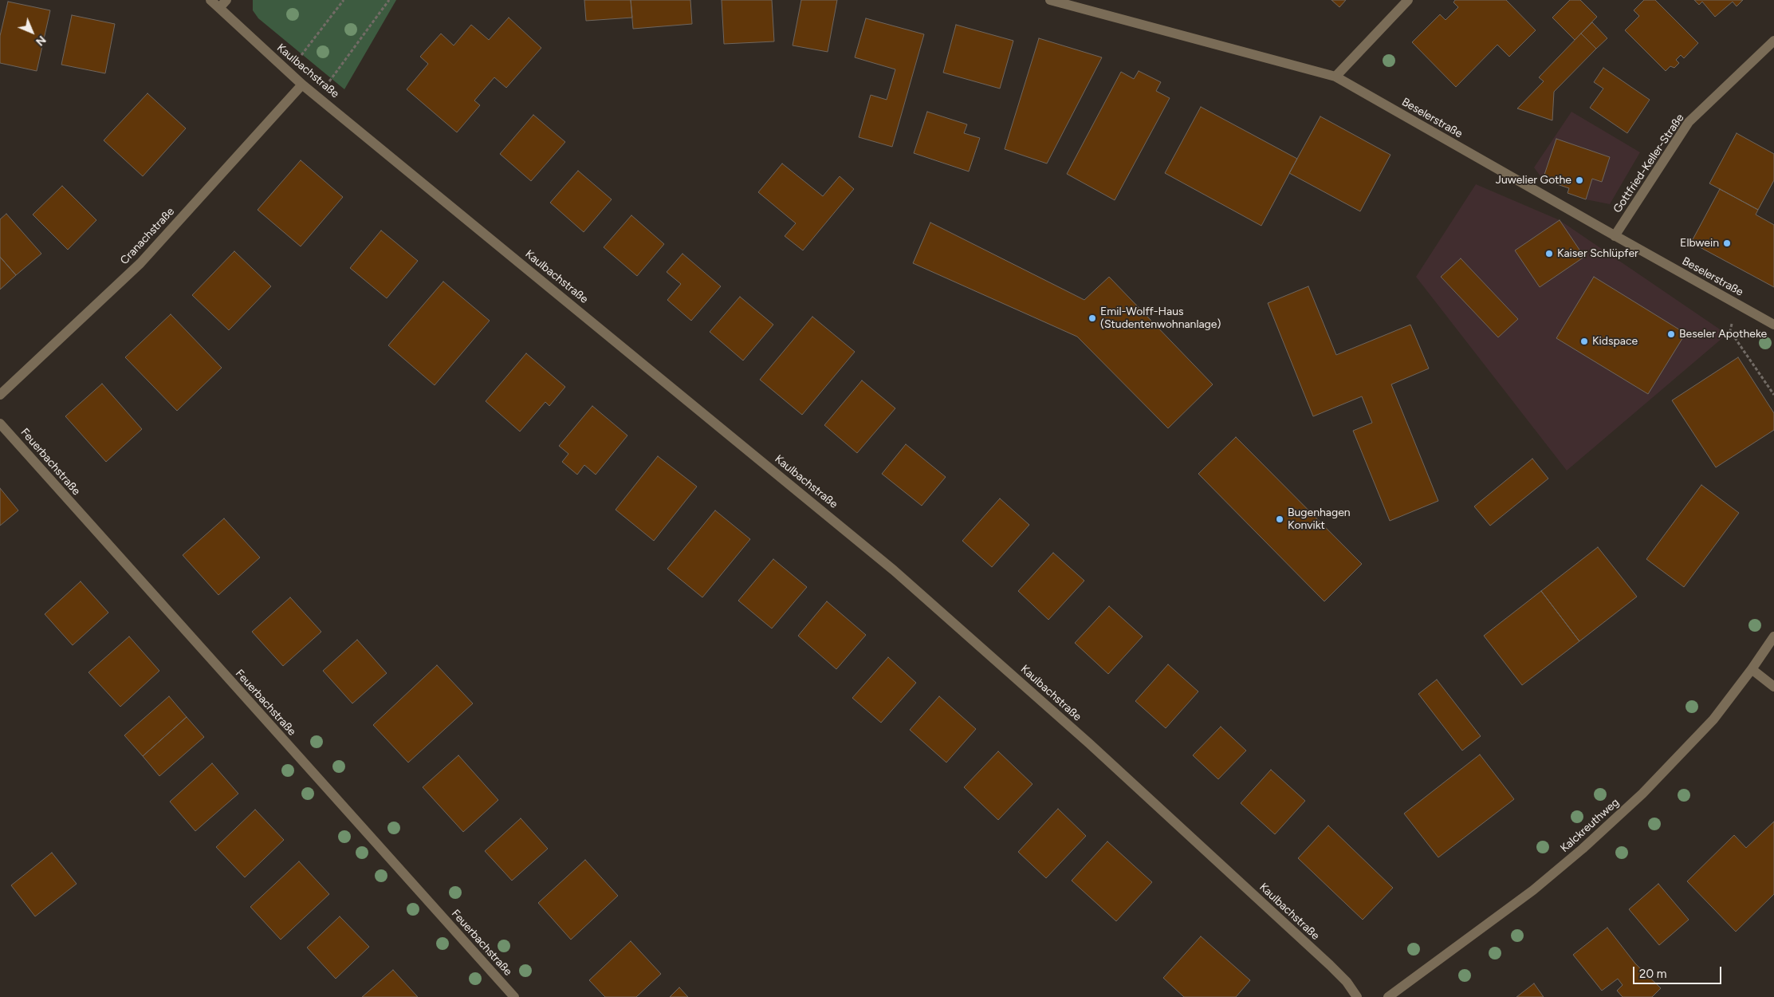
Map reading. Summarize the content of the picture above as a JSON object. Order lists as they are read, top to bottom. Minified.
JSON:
{"streets":{"street":["Kaulbachstraße","Beselerstraße","Gottfried-Keller-Straße","Cranachstraße","Feuerbachstraße","Kalckreuthweg"]},"crossings":[["Kaulbachstraße","Cranachstraße"],["Beselerstraße","Gottfried-Keller-Straße"]],"places":["Juwelier Gothe","Elbwein","Kaiser Schlüpfer","Emil-Wolff-Haus (Studentenwohnanlage)","Beseler Apotheke","Kidspace","Bugenhagen Konvikt"],"scale_bar":"20 m","north":"bottom right"}
